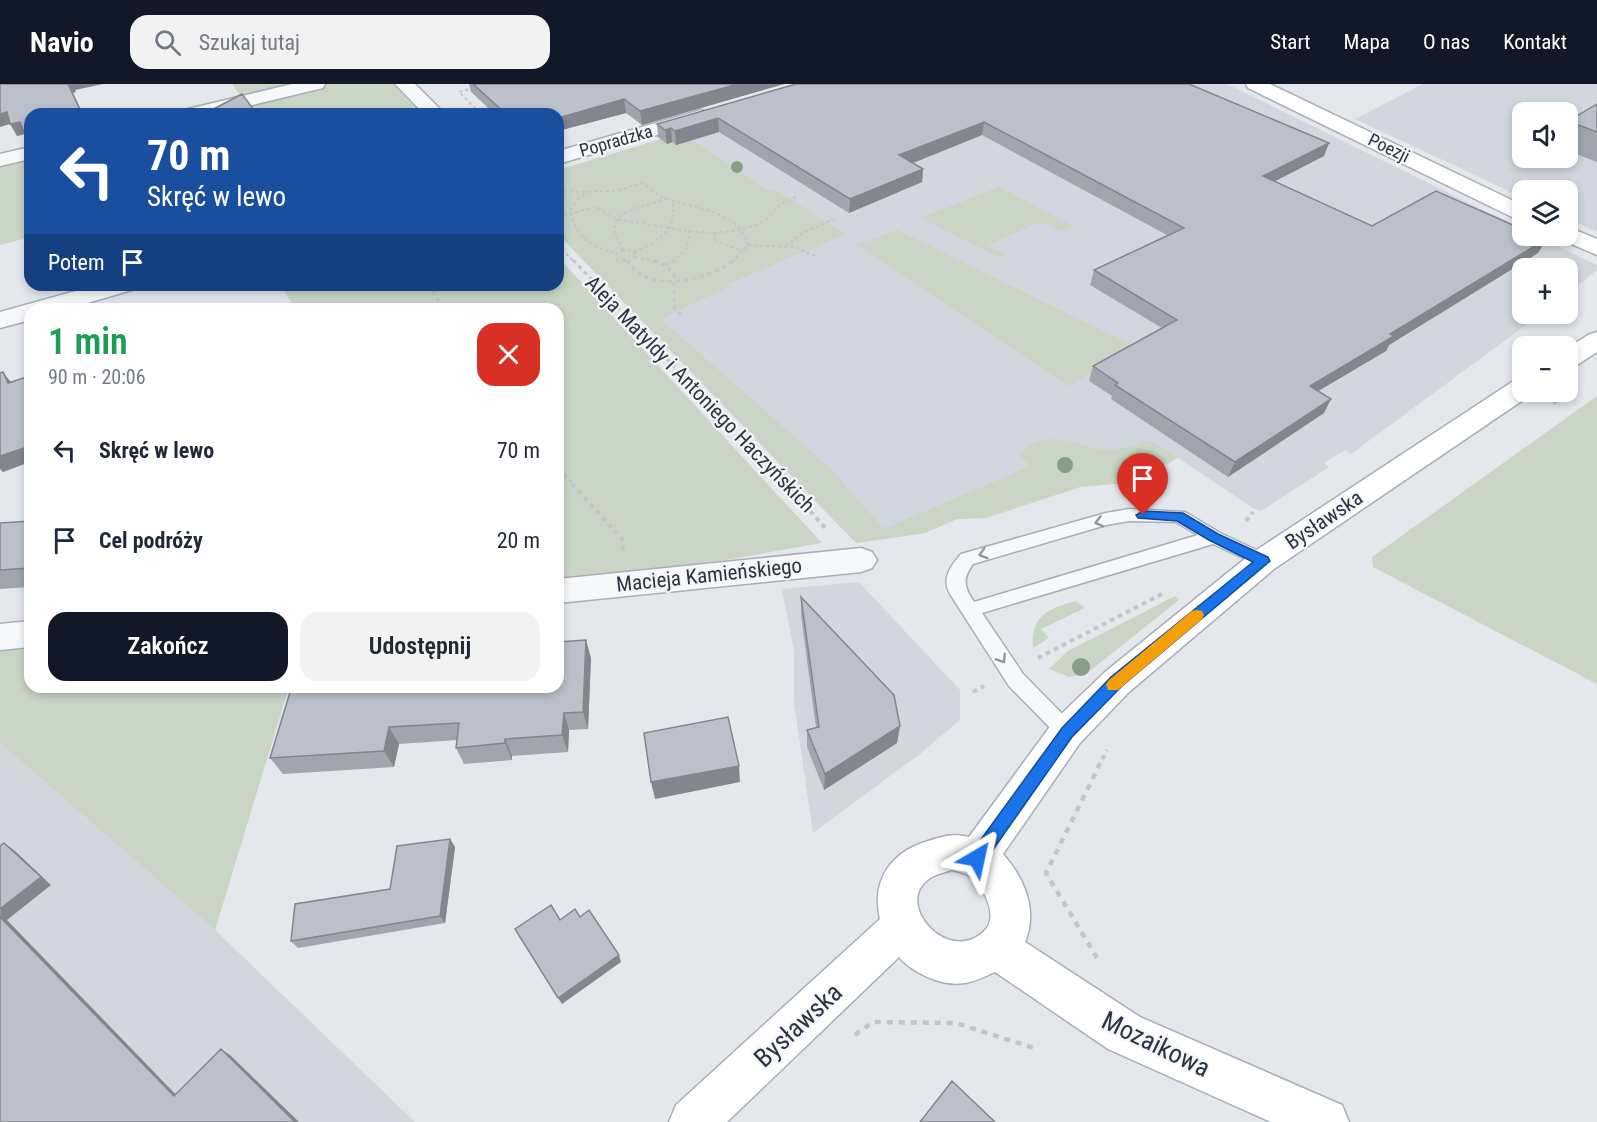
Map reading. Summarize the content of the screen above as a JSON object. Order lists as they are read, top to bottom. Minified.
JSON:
{"streets":{"street":["Popradzka","Poezji","Bysławska","Macieja Kamieńskiego","Mozaikowa"],"path":["Aleja Matyldy i Antoniego Haczyńskich"]},"crossings":[["Bysławska","Mozaikowa"]],"page":{"header":"Navio","search":"Szukaj tutaj","nav":["Start","Mapa","O nas","Kontakt"],"map_buttons":["+","−"],"turn":["70 m","Skręć w lewo"],"then":"Potem","heading":["1 min","90 m · 20:06"],"list":[{"name":"Skręć w lewo","value":"70 m"},{"name":"Cel podróży","value":"20 m"}],"buttons":["Zakończ","Udostępnij"]}}
